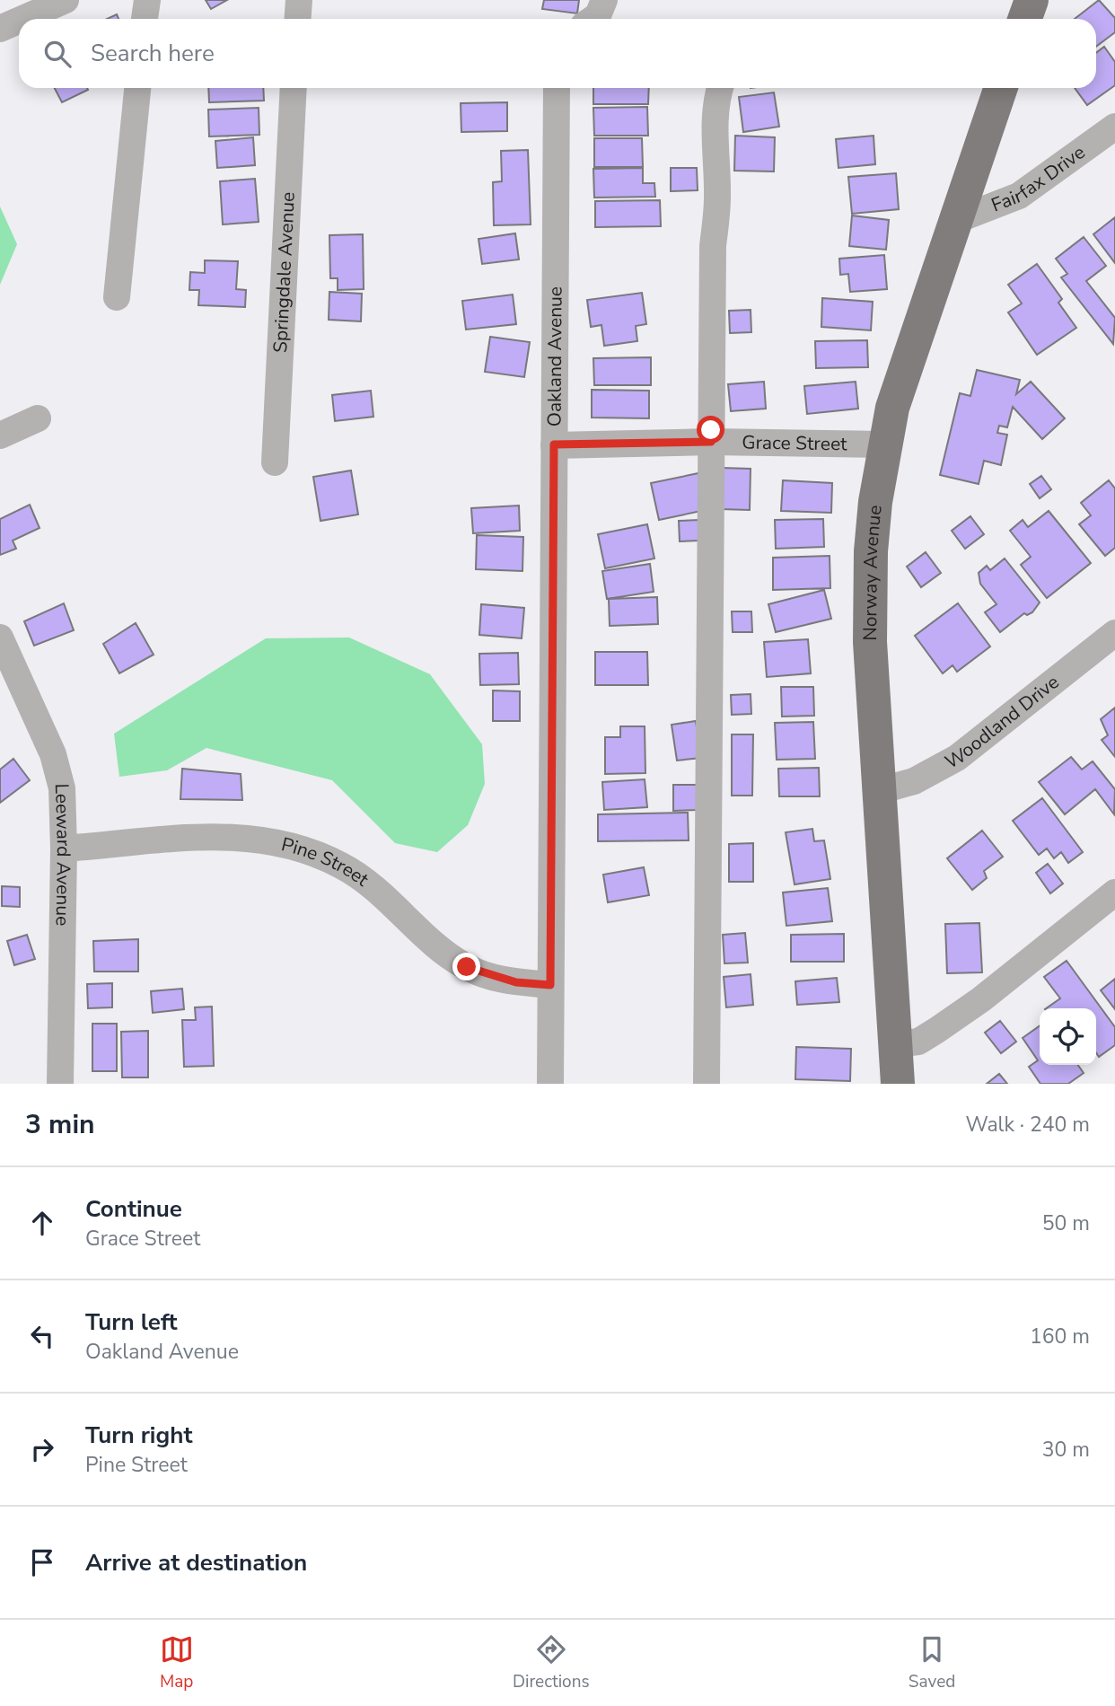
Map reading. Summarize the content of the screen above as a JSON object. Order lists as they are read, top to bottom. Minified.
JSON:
{"streets":{"main road":["Norway Avenue"],"street":["Fairfax Drive","Springdale Avenue","Oakland Avenue","Grace Street","Woodland Drive","Leeward Avenue","Pine Street"]},"crossings":[["Fairfax Drive","Norway Avenue"],["Oakland Avenue","Grace Street"],["Oakland Avenue","Pine Street"],["Grace Street","Norway Avenue"],["Norway Avenue","Woodland Drive"],["Leeward Avenue","Pine Street"]],"page":{"search":"Search here","heading":["3 min","Walk · 240 m"],"list":[["Continue","Grace Street","50 m"],["Turn left","Oakland Avenue","160 m"],["Turn right","Pine Street","30 m"],"Arrive at destination"],"nav":["Map","Directions","Saved"]}}
